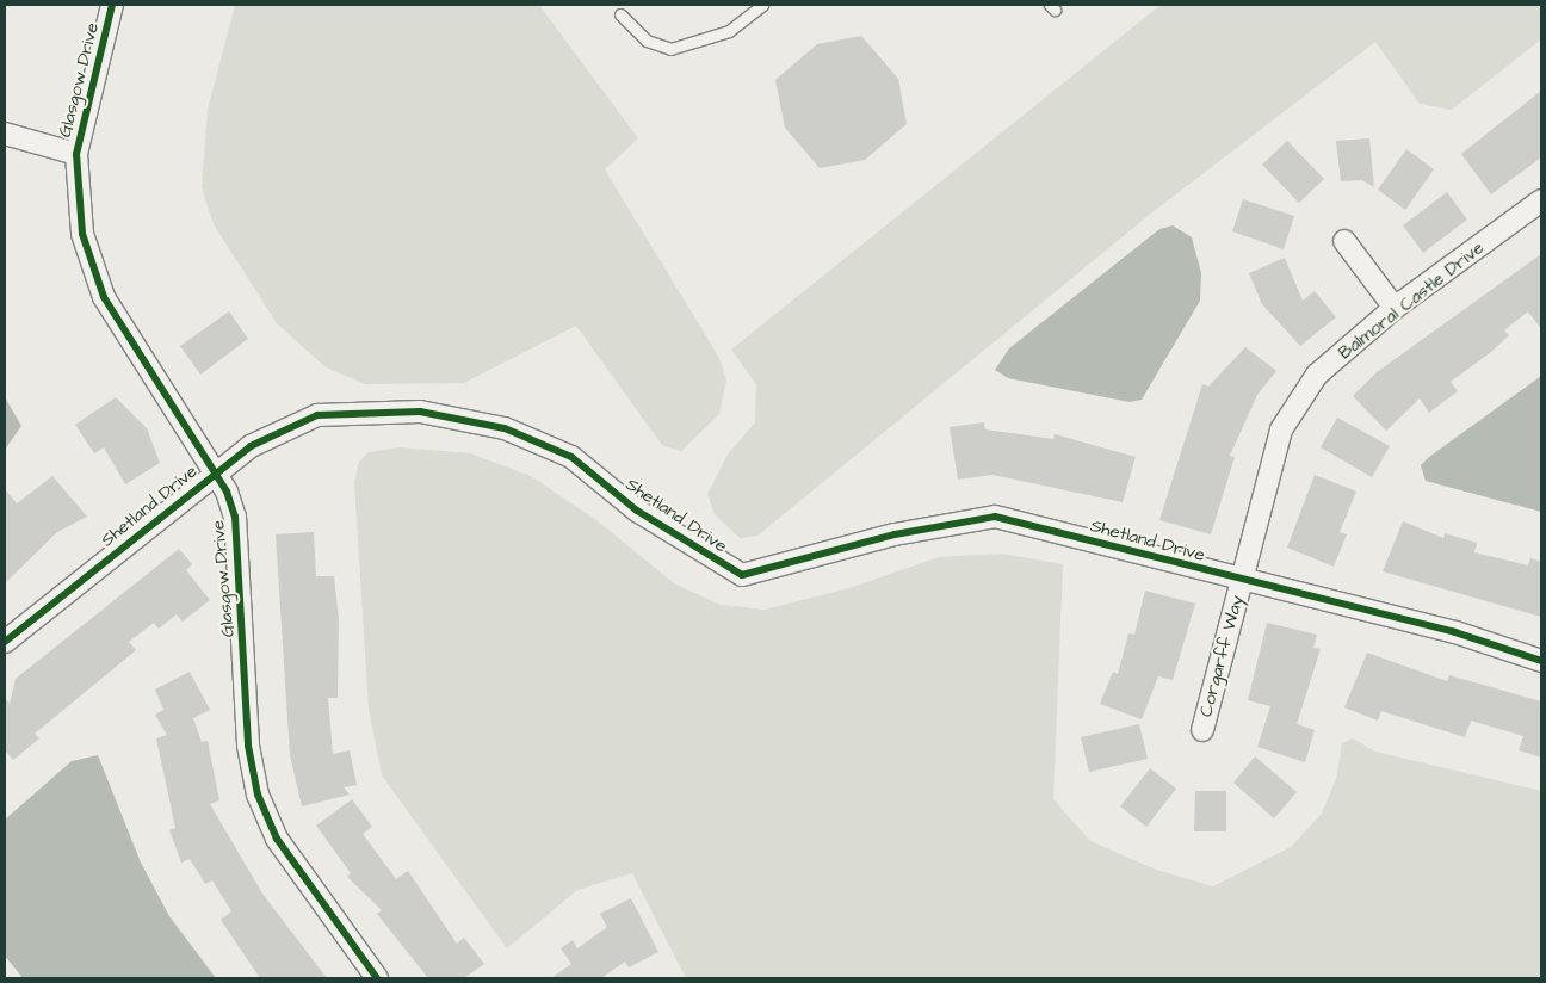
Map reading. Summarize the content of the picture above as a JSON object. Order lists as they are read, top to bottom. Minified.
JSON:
{"streets":{"street":["Glasgow Drive","Balmoral Castle Drive","Shetland Drive","Corgarff Way"]},"crossings":[["Glasgow Drive","Shetland Drive"],["Balmoral Castle Drive","Shetland Drive"],["Balmoral Castle Drive","Corgarff Way"],["Shetland Drive","Corgarff Way"]]}
